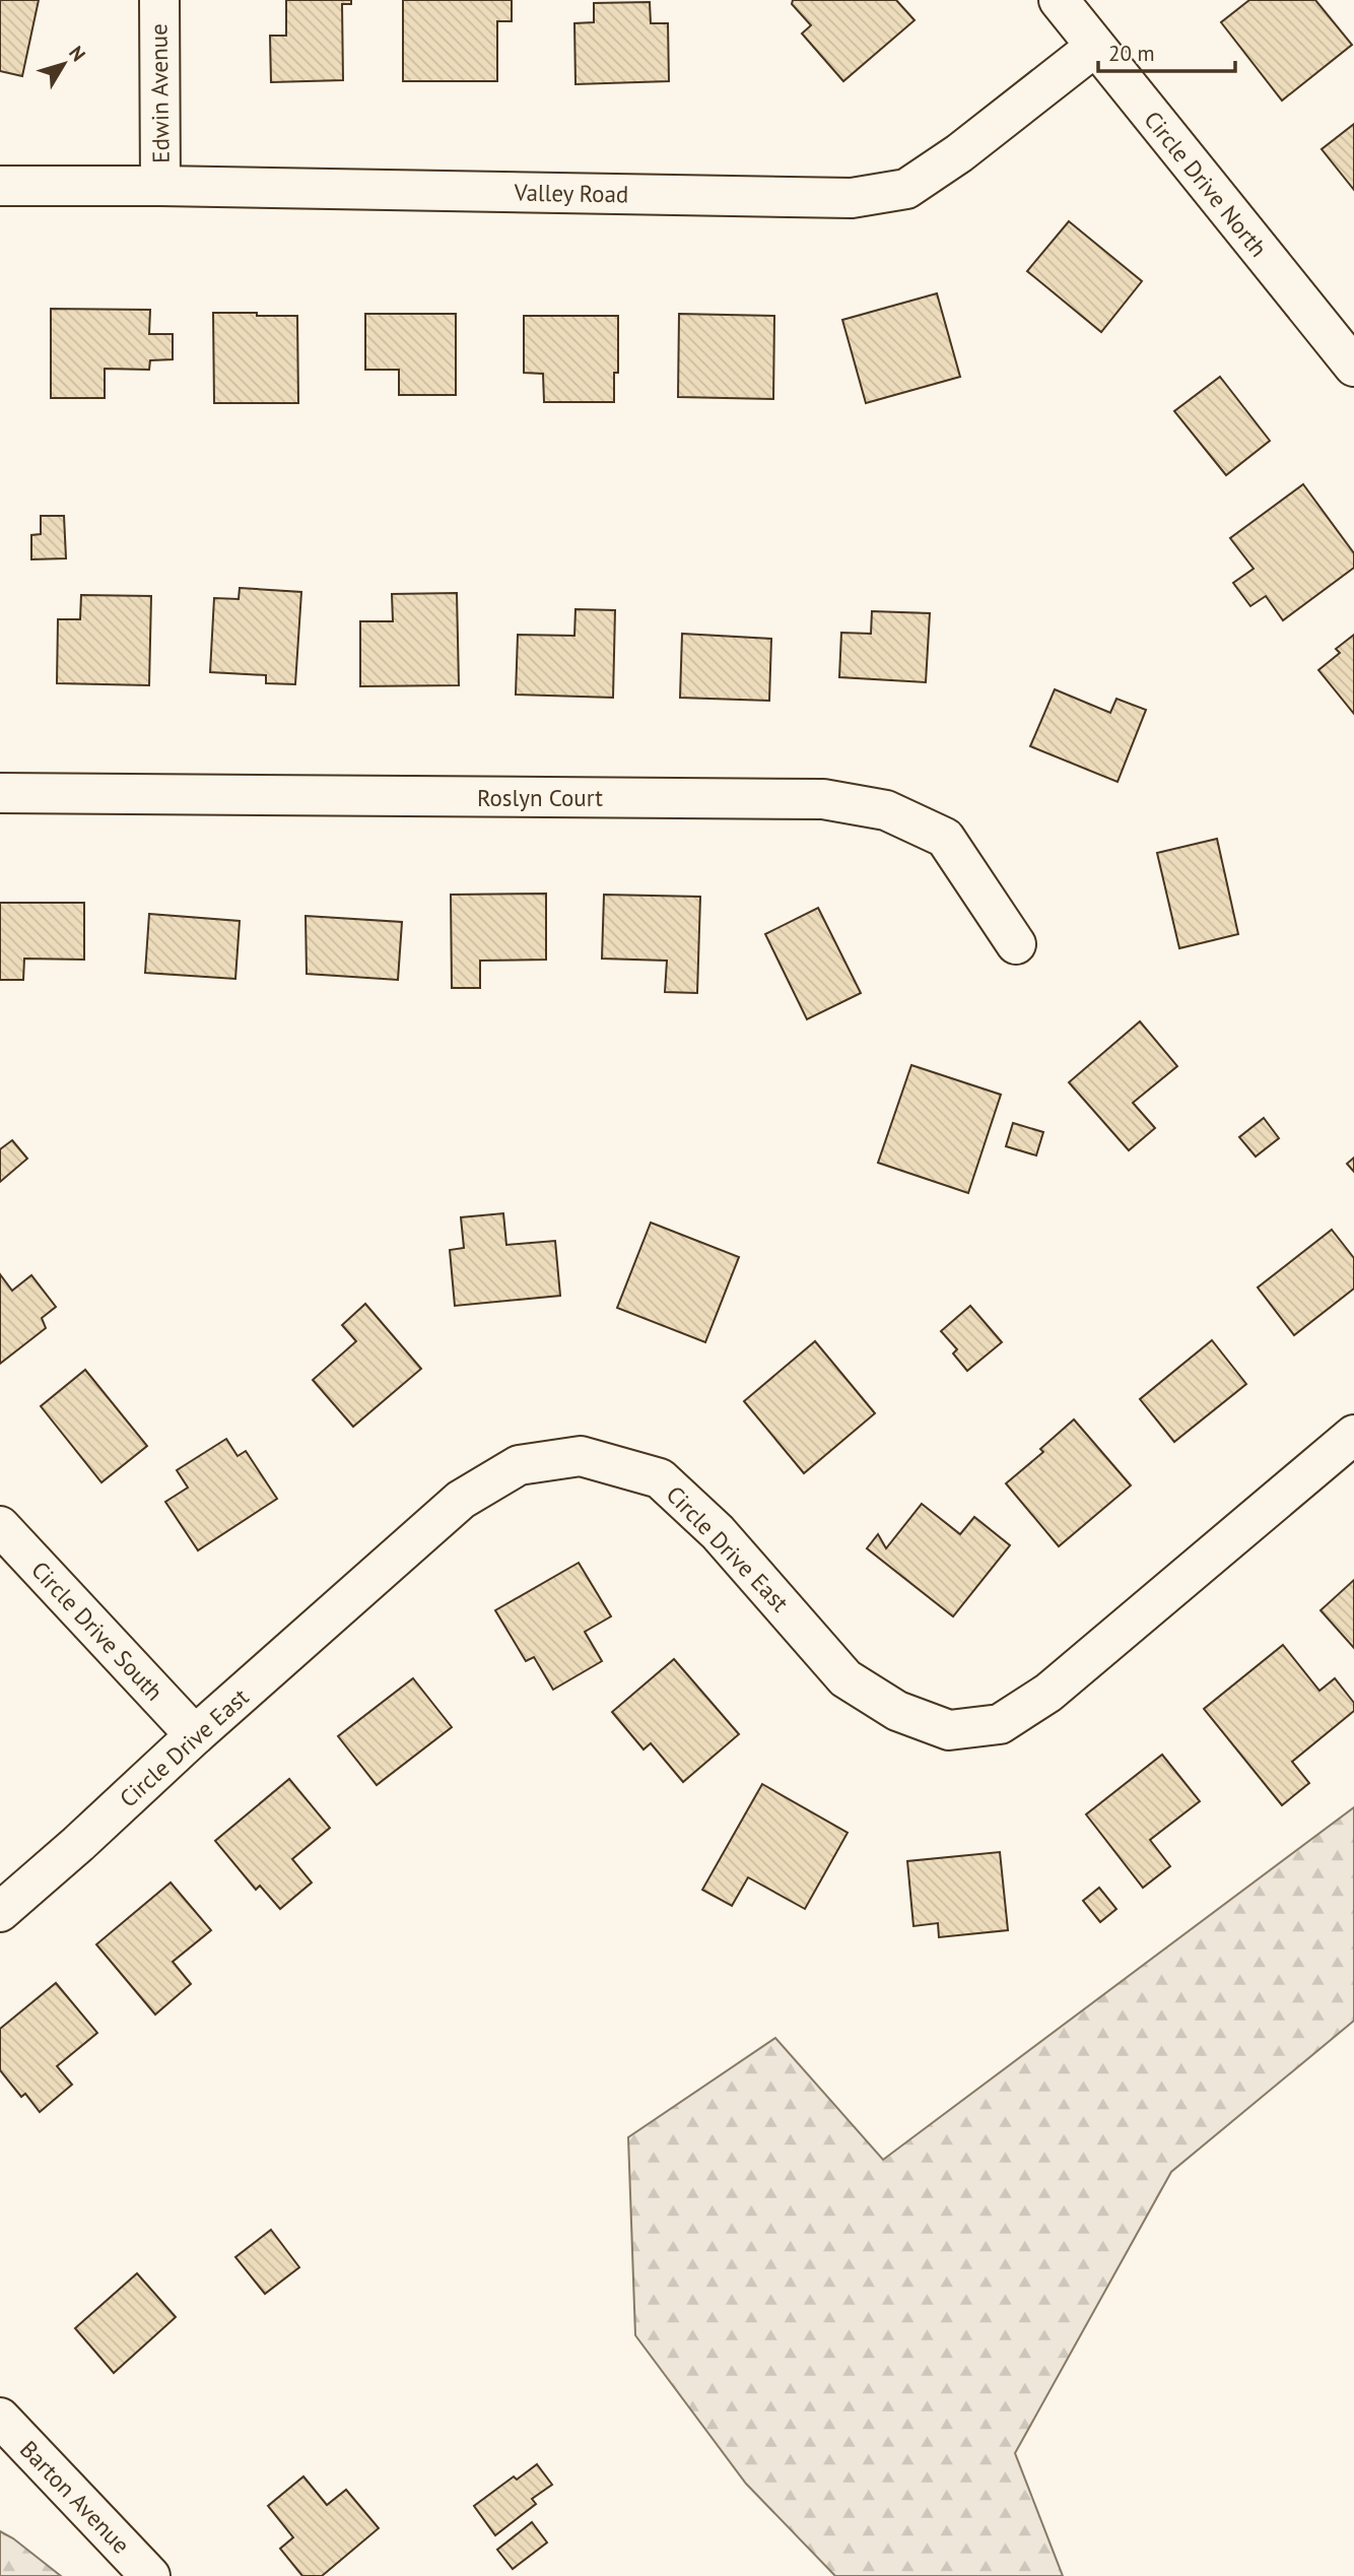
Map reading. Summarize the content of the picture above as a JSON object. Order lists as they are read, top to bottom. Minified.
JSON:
{"streets":{"street":["Edwin Avenue","Circle Drive North","Valley Road","Roslyn Court","Circle Drive East","Circle Drive South","Barton Avenue"]},"crossings":[["Edwin Avenue","Valley Road"],["Circle Drive North","Valley Road"],["Circle Drive East","Circle Drive South"]],"scale_bar":"20 m","north":"top right"}
